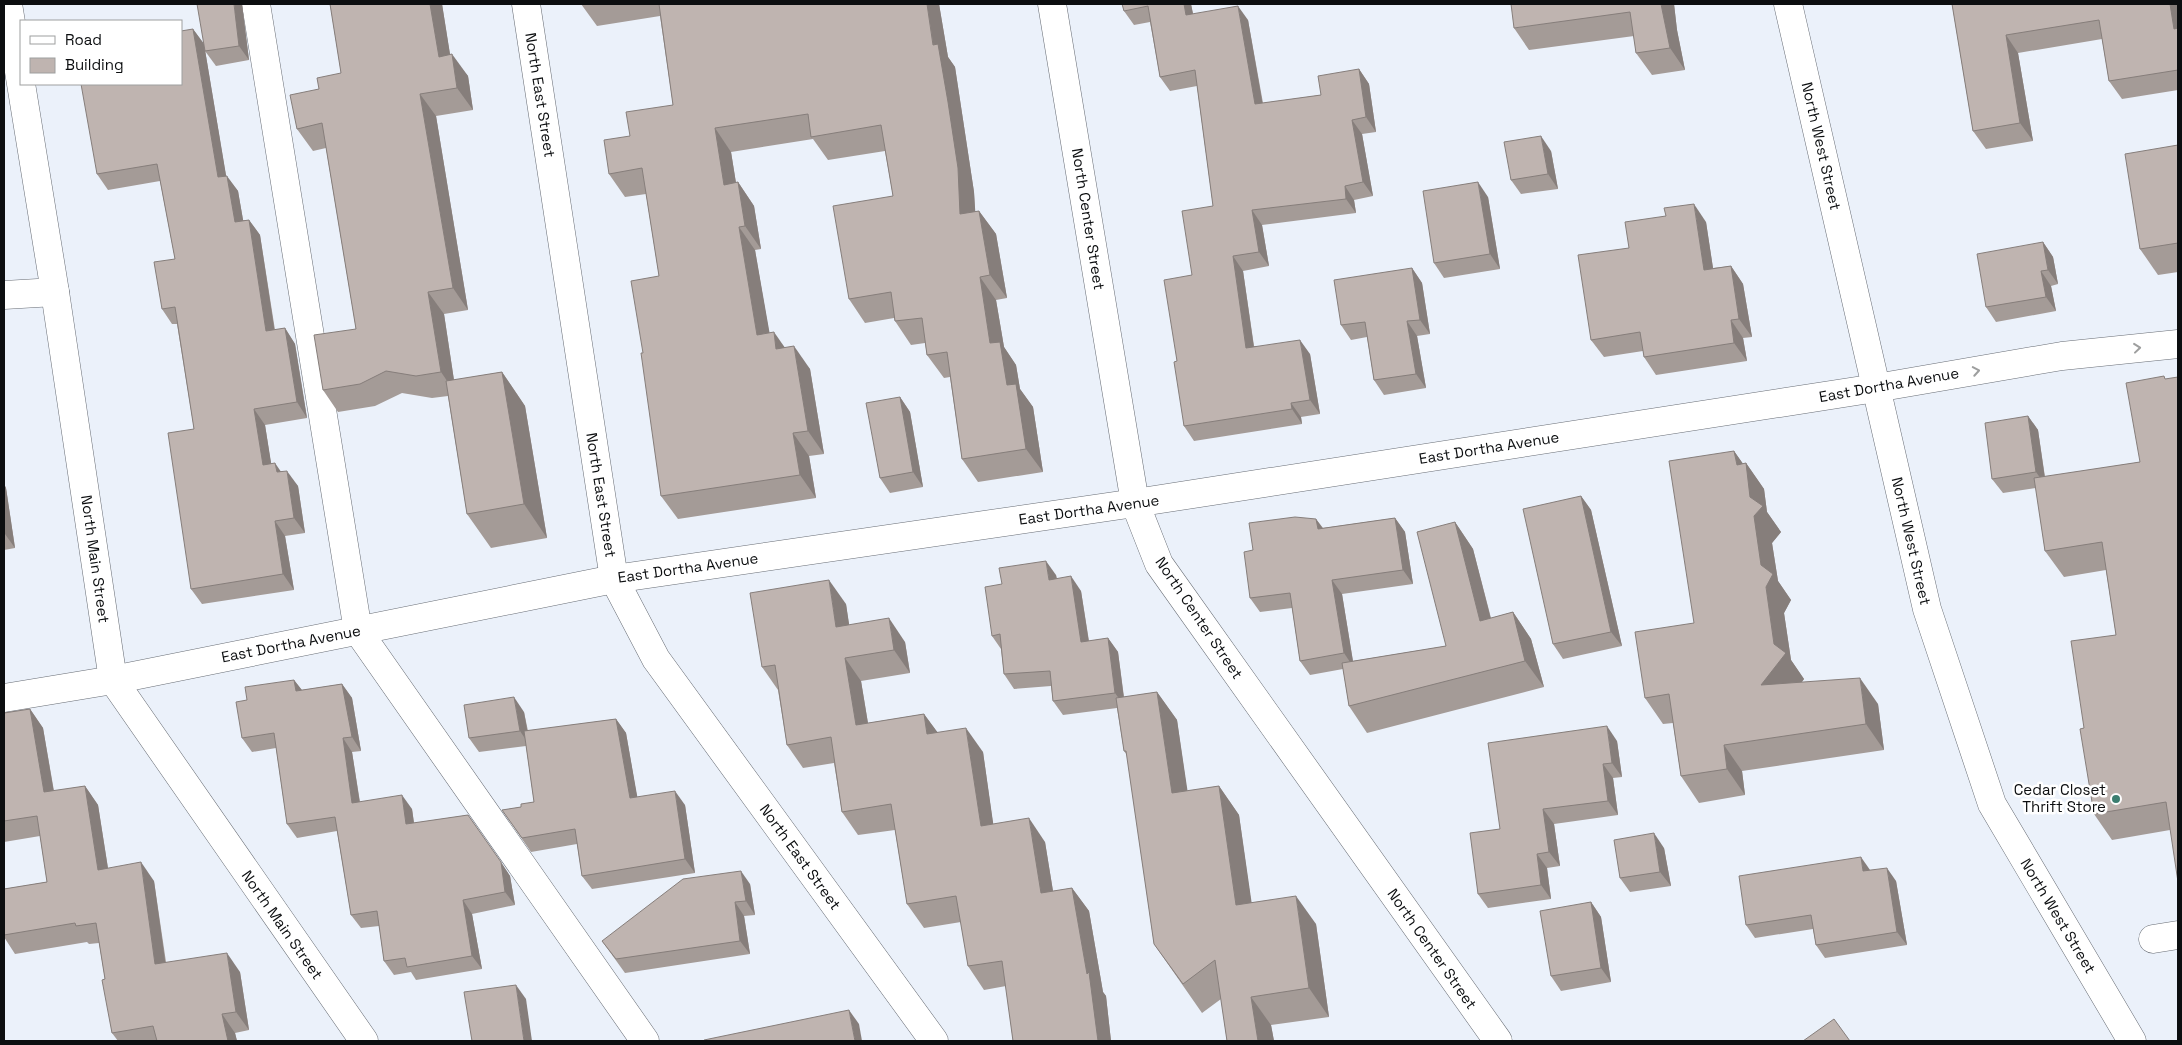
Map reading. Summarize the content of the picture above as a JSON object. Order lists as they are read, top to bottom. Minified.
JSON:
{"streets":{"street":["North East Street","North West Street","North Center Street","East Dortha Avenue","North Main Street"]},"crossings":[["North East Street","East Dortha Avenue"],["North West Street","East Dortha Avenue"],["North Center Street","East Dortha Avenue"],["East Dortha Avenue","North Main Street"]],"places":["Cedar Closet Thrift Store"],"legend":["Road","Building"]}
